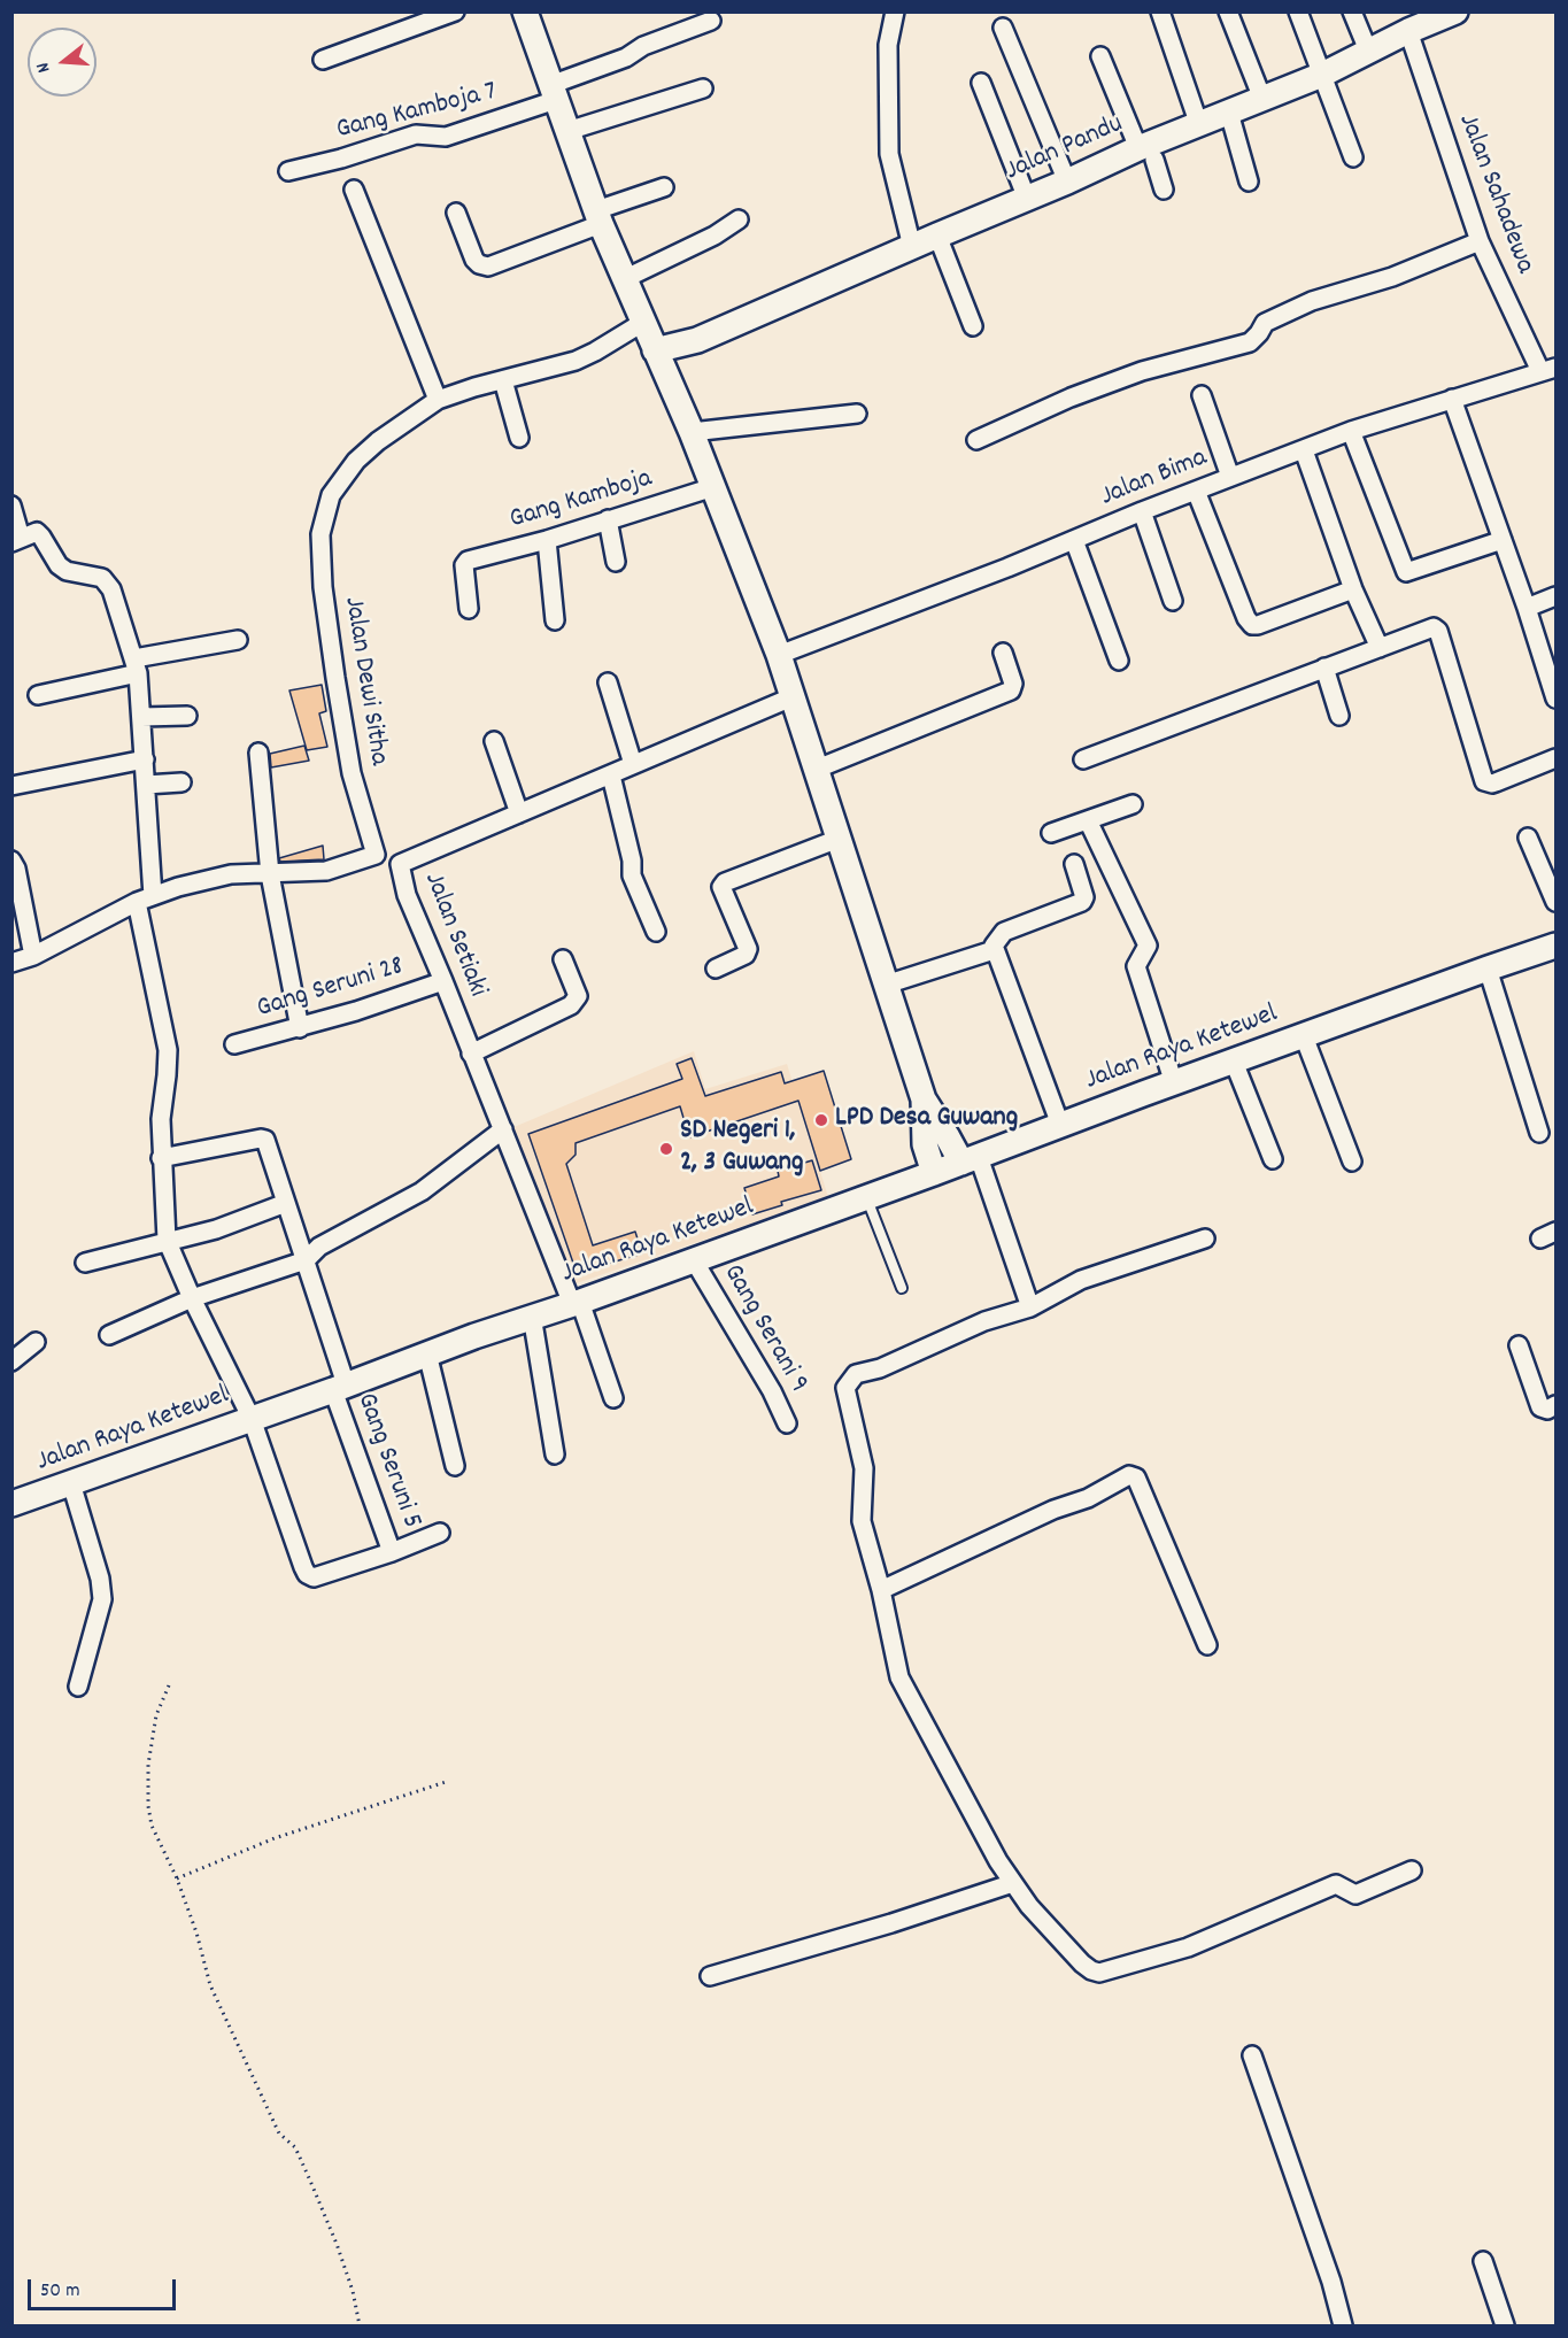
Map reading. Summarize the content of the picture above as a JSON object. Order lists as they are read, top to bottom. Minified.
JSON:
{"streets":{"street":["Gang Kamboja 7","Jalan Pandu","Jalan Sahadewa","Jalan Bima","Gang Kamboja","Jalan Dewi Sitha","Jalan Setiaki","Gang Seruni 28","Jalan Raya Ketewel","Gang Serani 9","Gang Seruni 5"]},"crossings":[["Jalan Pandu","Jalan Sahadewa"],["Jalan Sahadewa","Jalan Bima"],["Jalan Setiaki","Gang Seruni 28"],["Jalan Setiaki","Jalan Raya Ketewel"],["Jalan Raya Ketewel","Gang Serani 9"],["Jalan Raya Ketewel","Gang Seruni 5"]],"places":["LPD Desa Guwang","SD Negeri 1, 2, 3 Guwang"],"scale_bar":"50 m","north":"left"}
